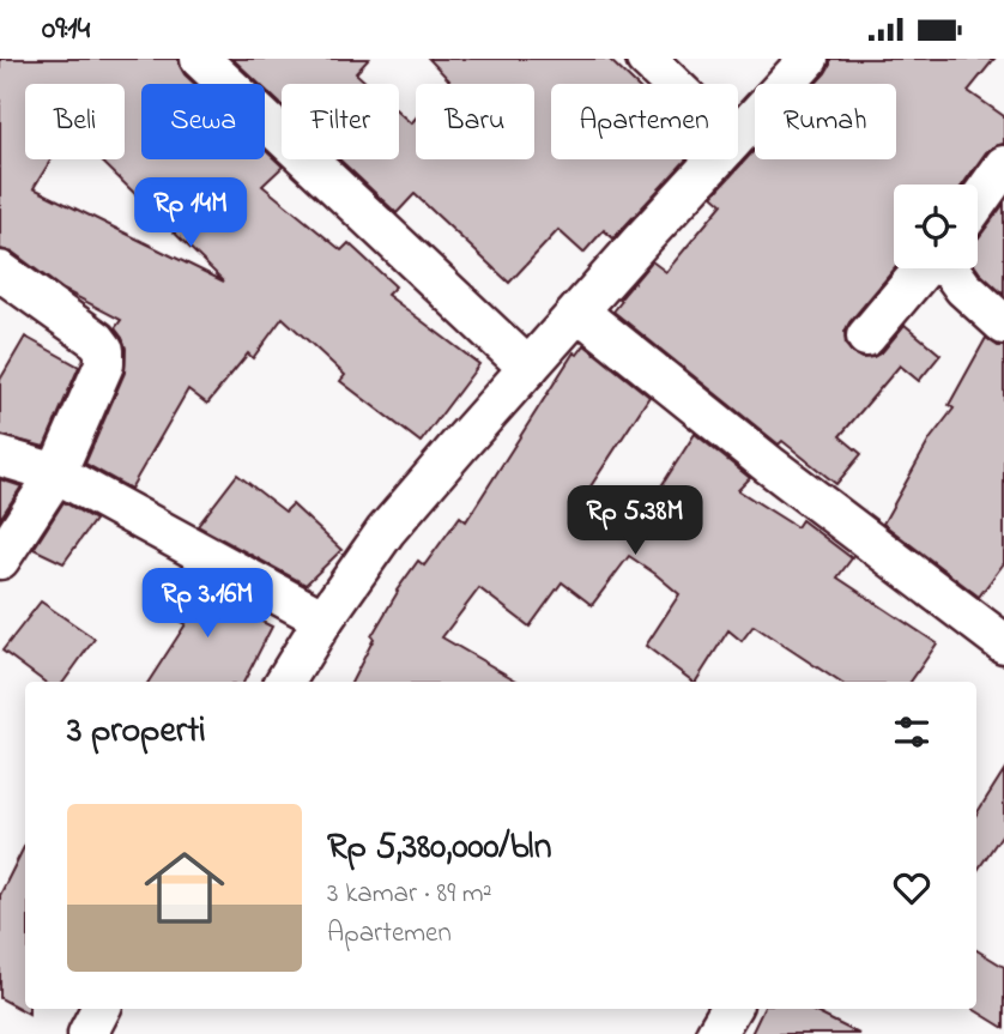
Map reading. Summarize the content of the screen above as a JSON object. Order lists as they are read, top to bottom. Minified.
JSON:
{"page":{"status":"09:14","chip":["Beli","Sewa","Filter","Baru","Apartemen","Rumah"],"price":["Rp 14M","Rp 5.38M","Rp 3.16M"],"heading":"3 properti","list":[{"name":"Rp 5,380,000/bln","note":"3 kamar · 89 m² · Apartemen"}]}}
